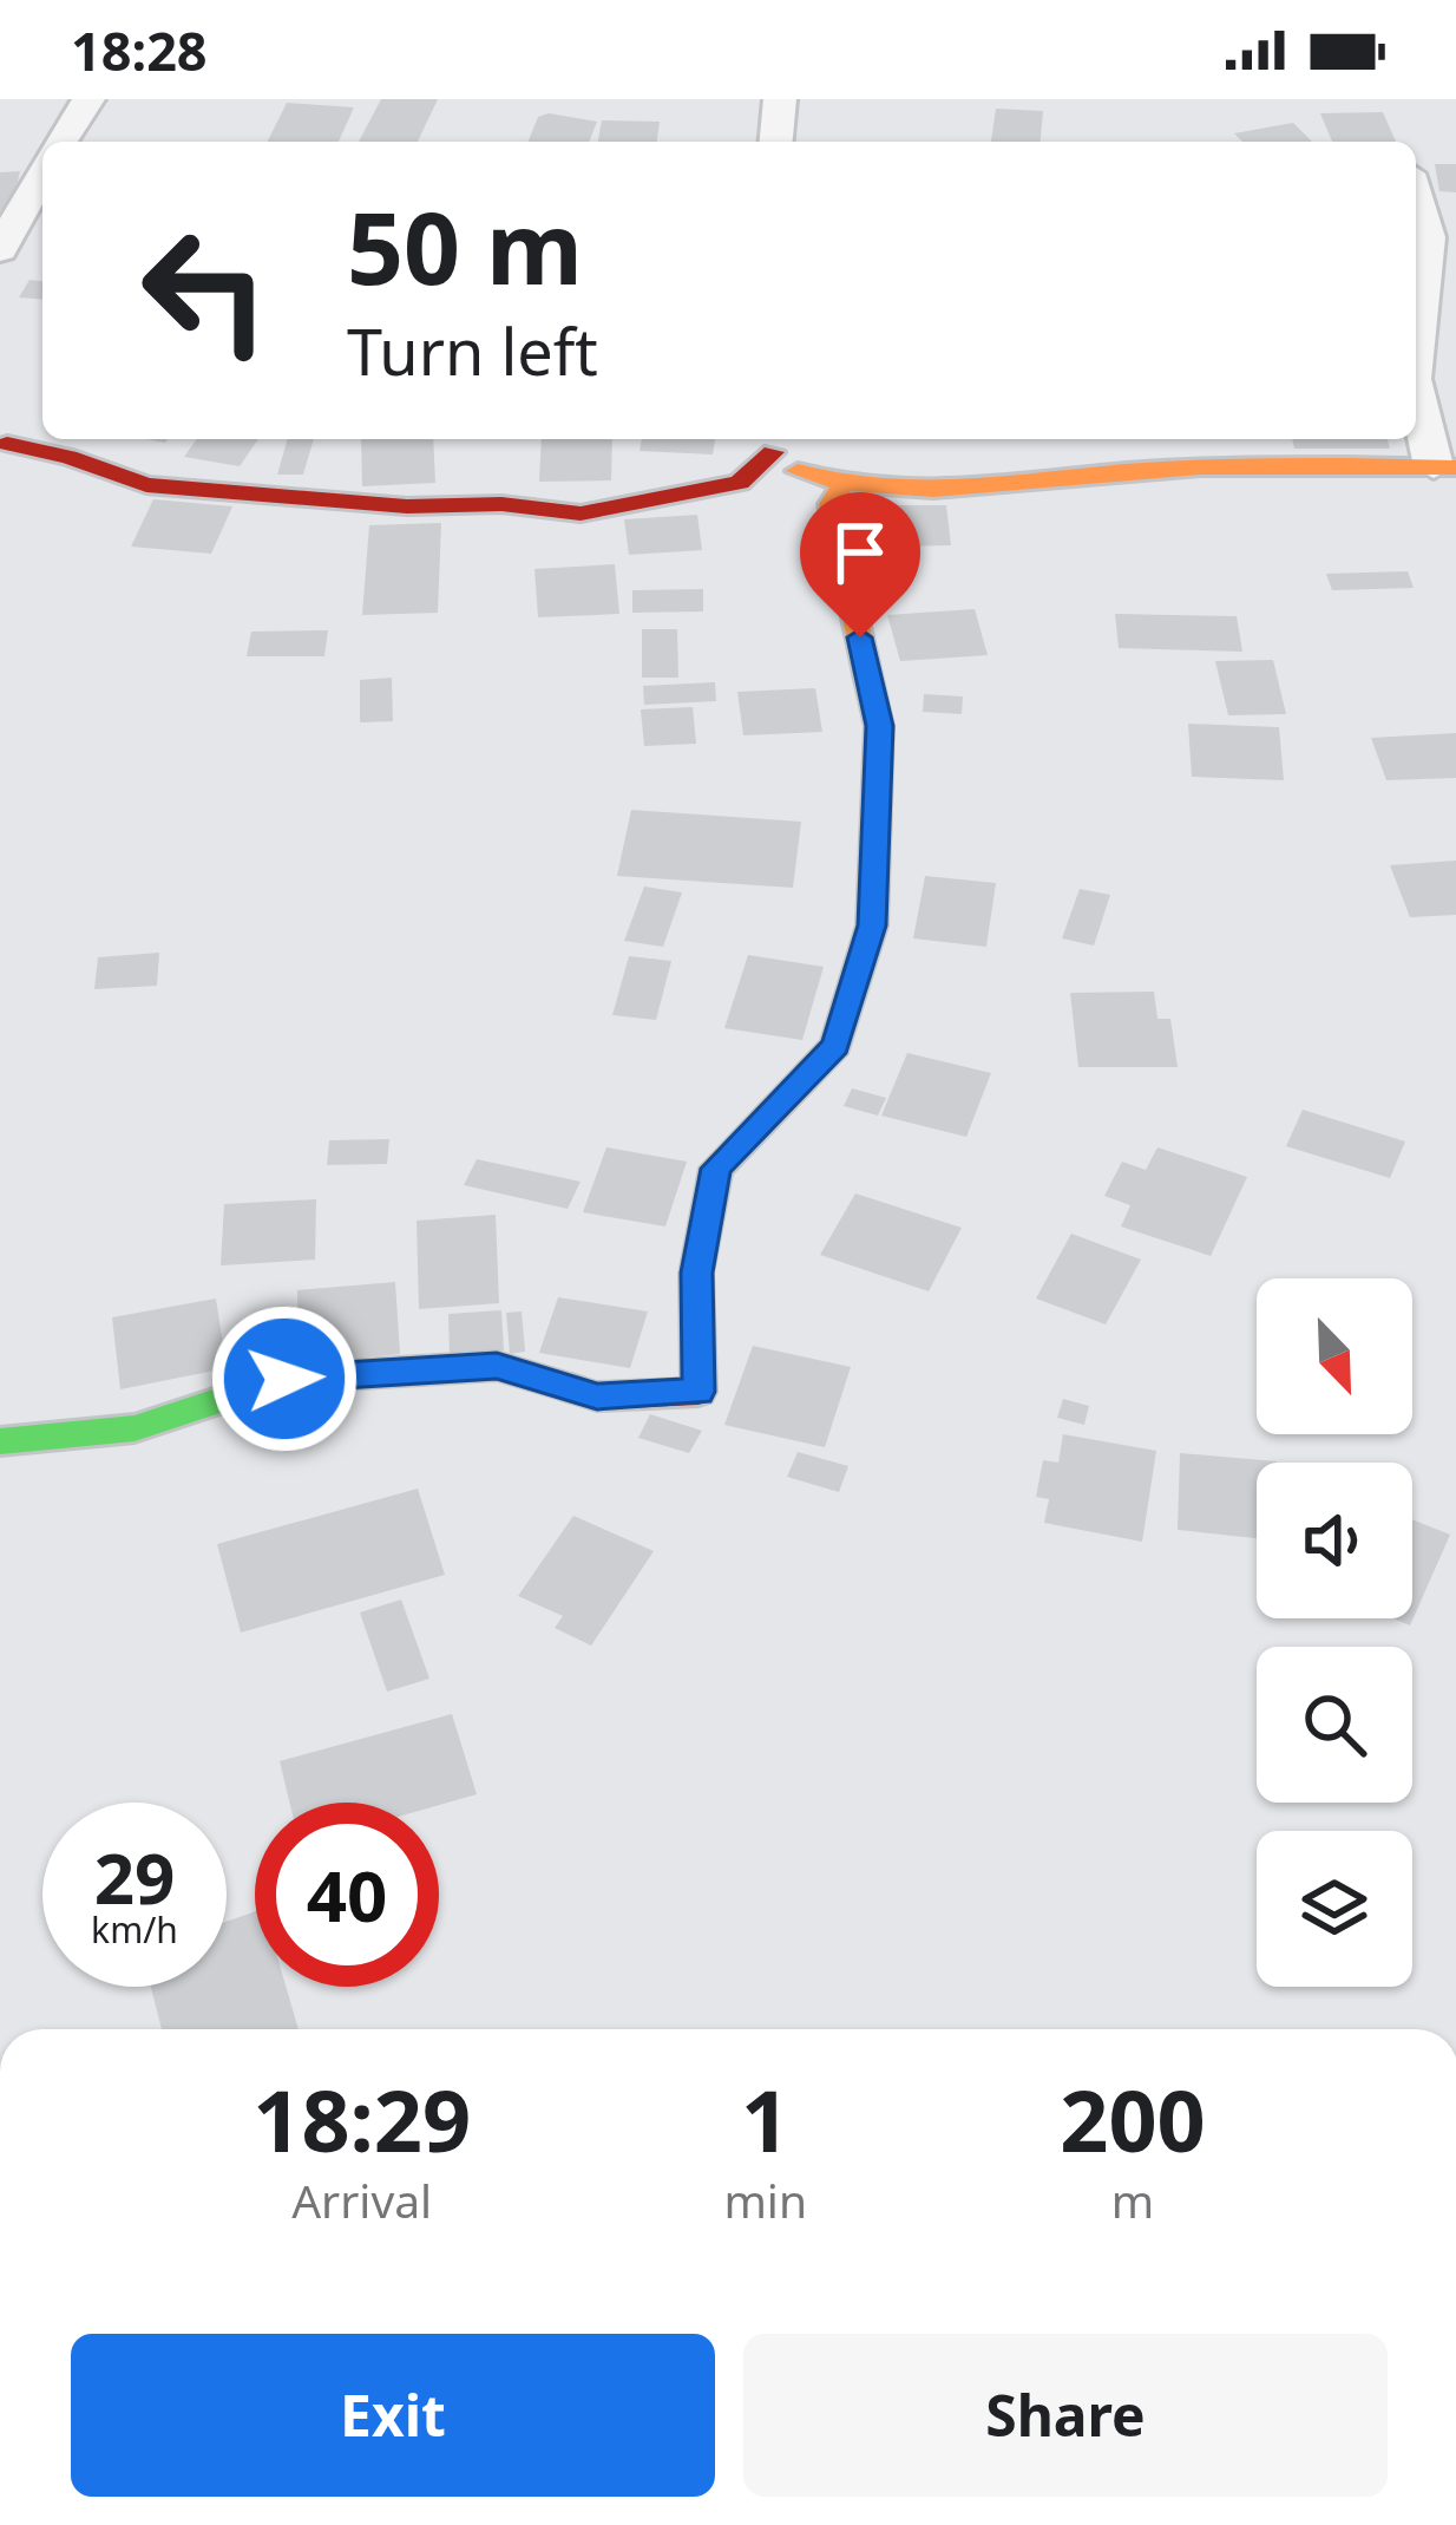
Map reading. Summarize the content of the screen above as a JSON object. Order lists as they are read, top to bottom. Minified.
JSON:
{"north":"bottom right","page":{"status":"18:28","turn":["50 m","Turn left"],"speed":"29 km/h","limit":"40","eta":["18:29","Arrival","1","min","200","m"],"buttons":["Exit","Share"]}}
